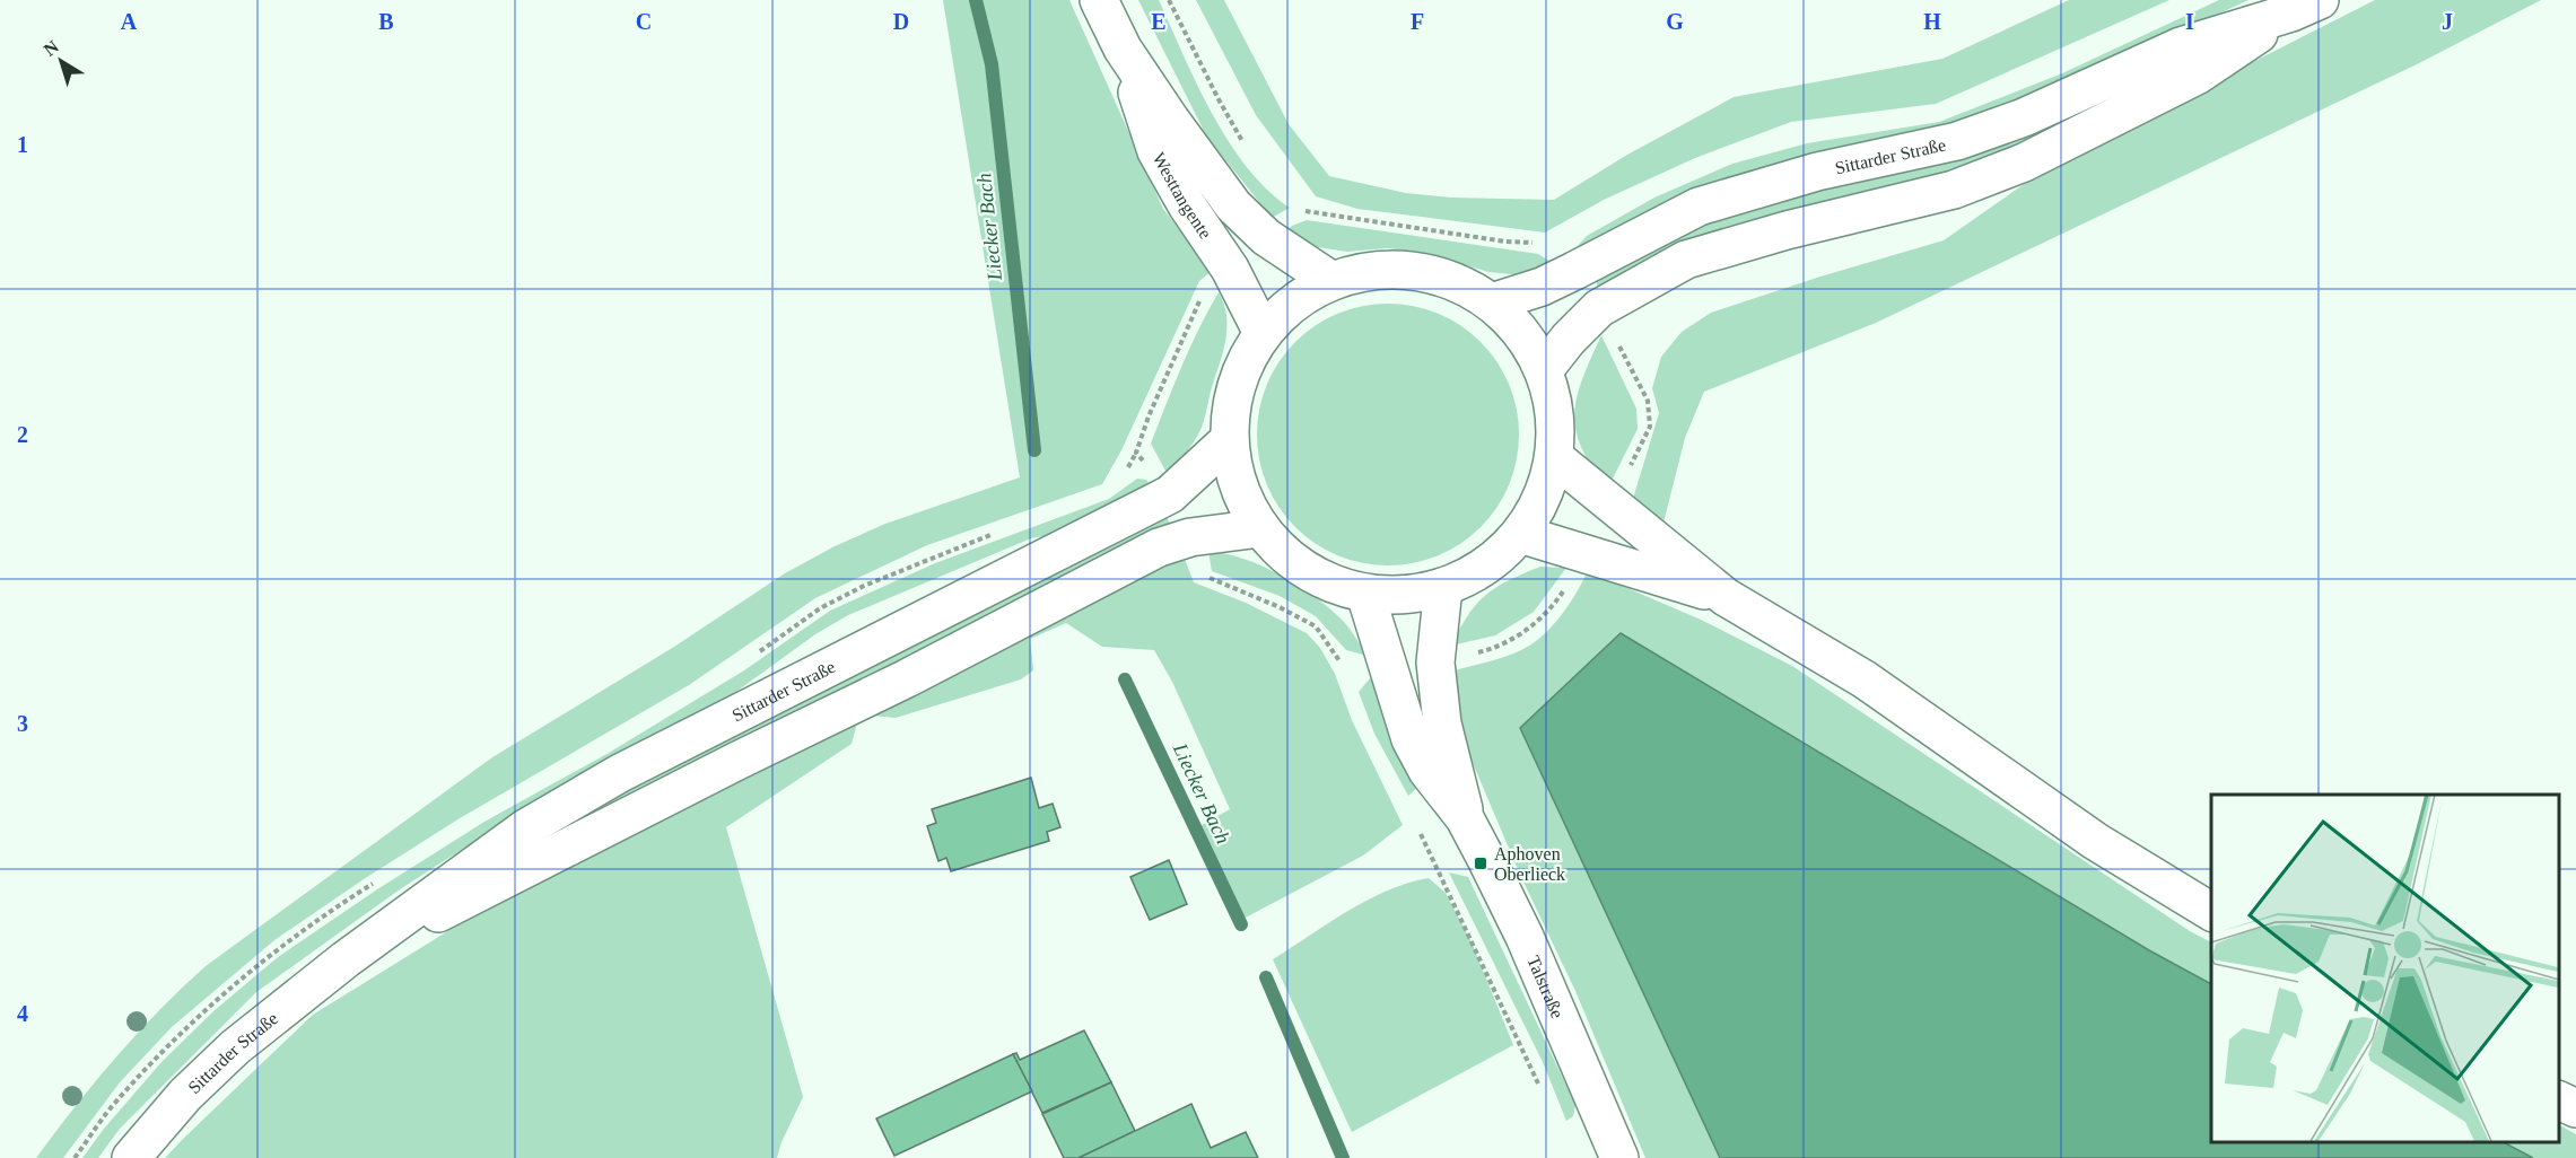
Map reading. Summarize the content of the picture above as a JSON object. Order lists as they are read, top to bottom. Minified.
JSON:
{"streets":{"main road":["Sittarder Straße","Westtangente","Talstraße"]},"water":["Liecker Bach"],"places":{"transit":["Aphoven Oberlieck"]},"north":"top left","grid":{"columns":["A","B","C","D","E","F","G","H","I","J"],"rows":["1","2","3","4"]}}
